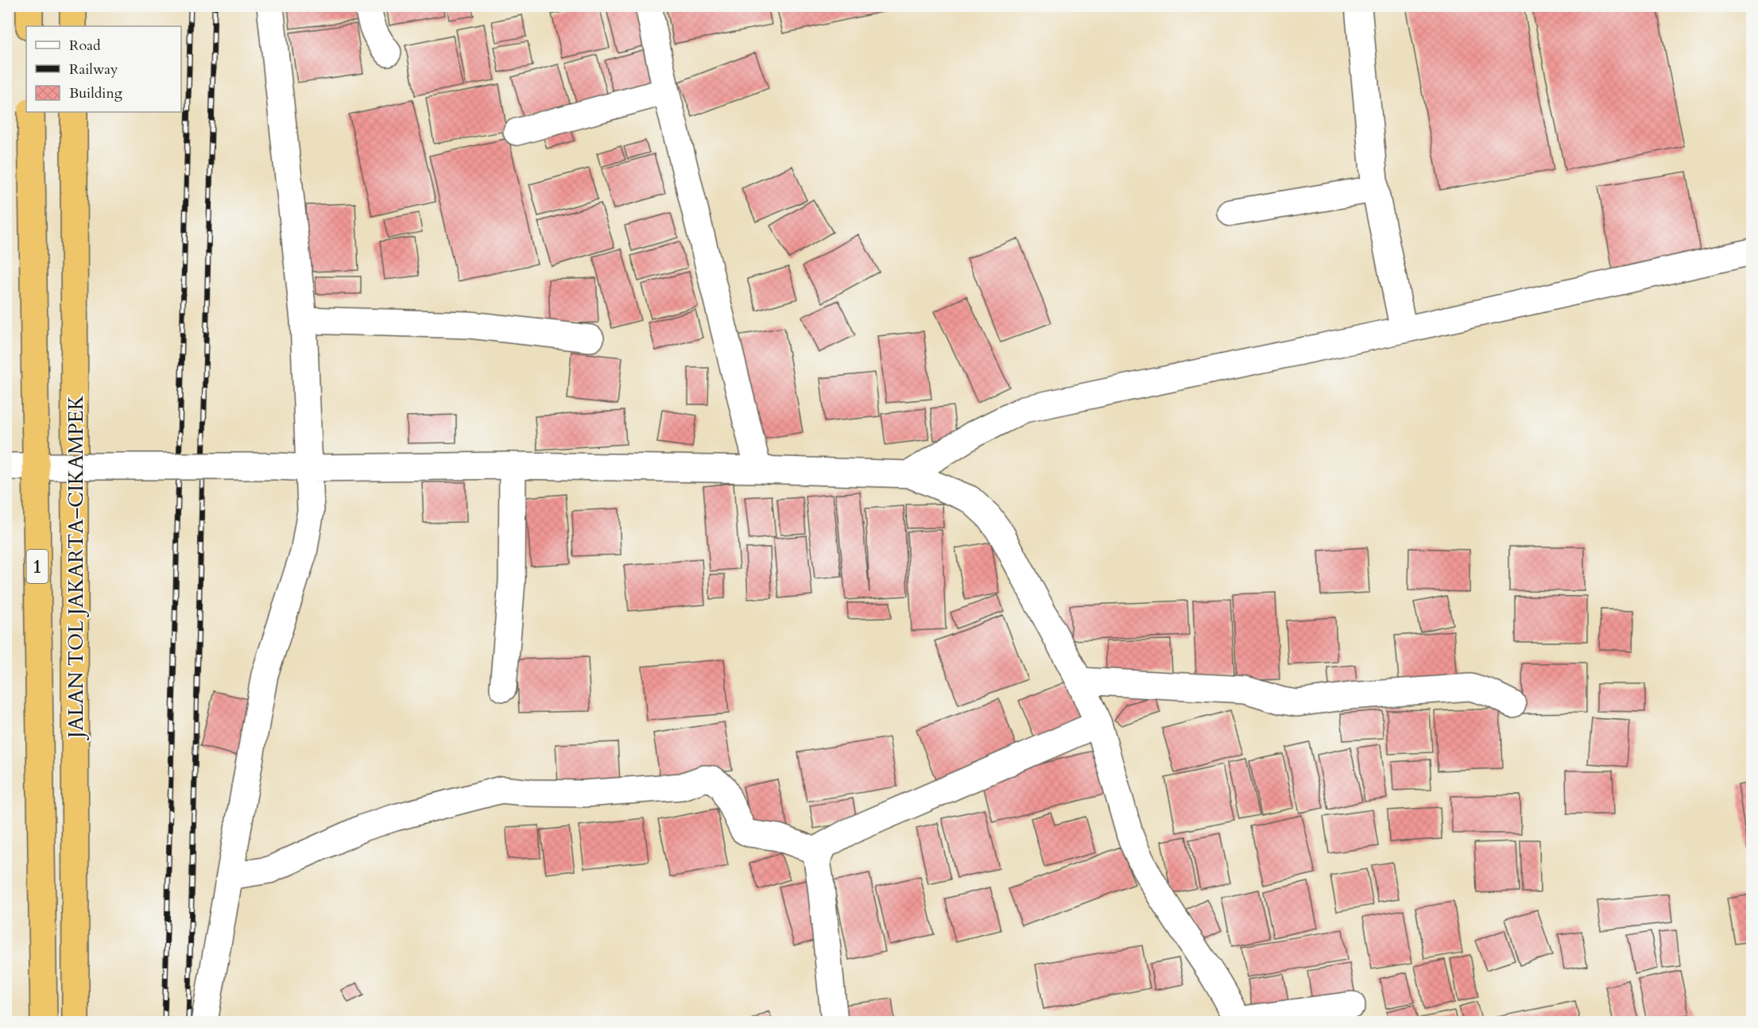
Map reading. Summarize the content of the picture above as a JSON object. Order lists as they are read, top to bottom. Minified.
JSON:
{"streets":{"highway":["1","JALAN TOL JAKARTA–CIKAMPEK"]},"legend":["Road","Railway","Building"]}
